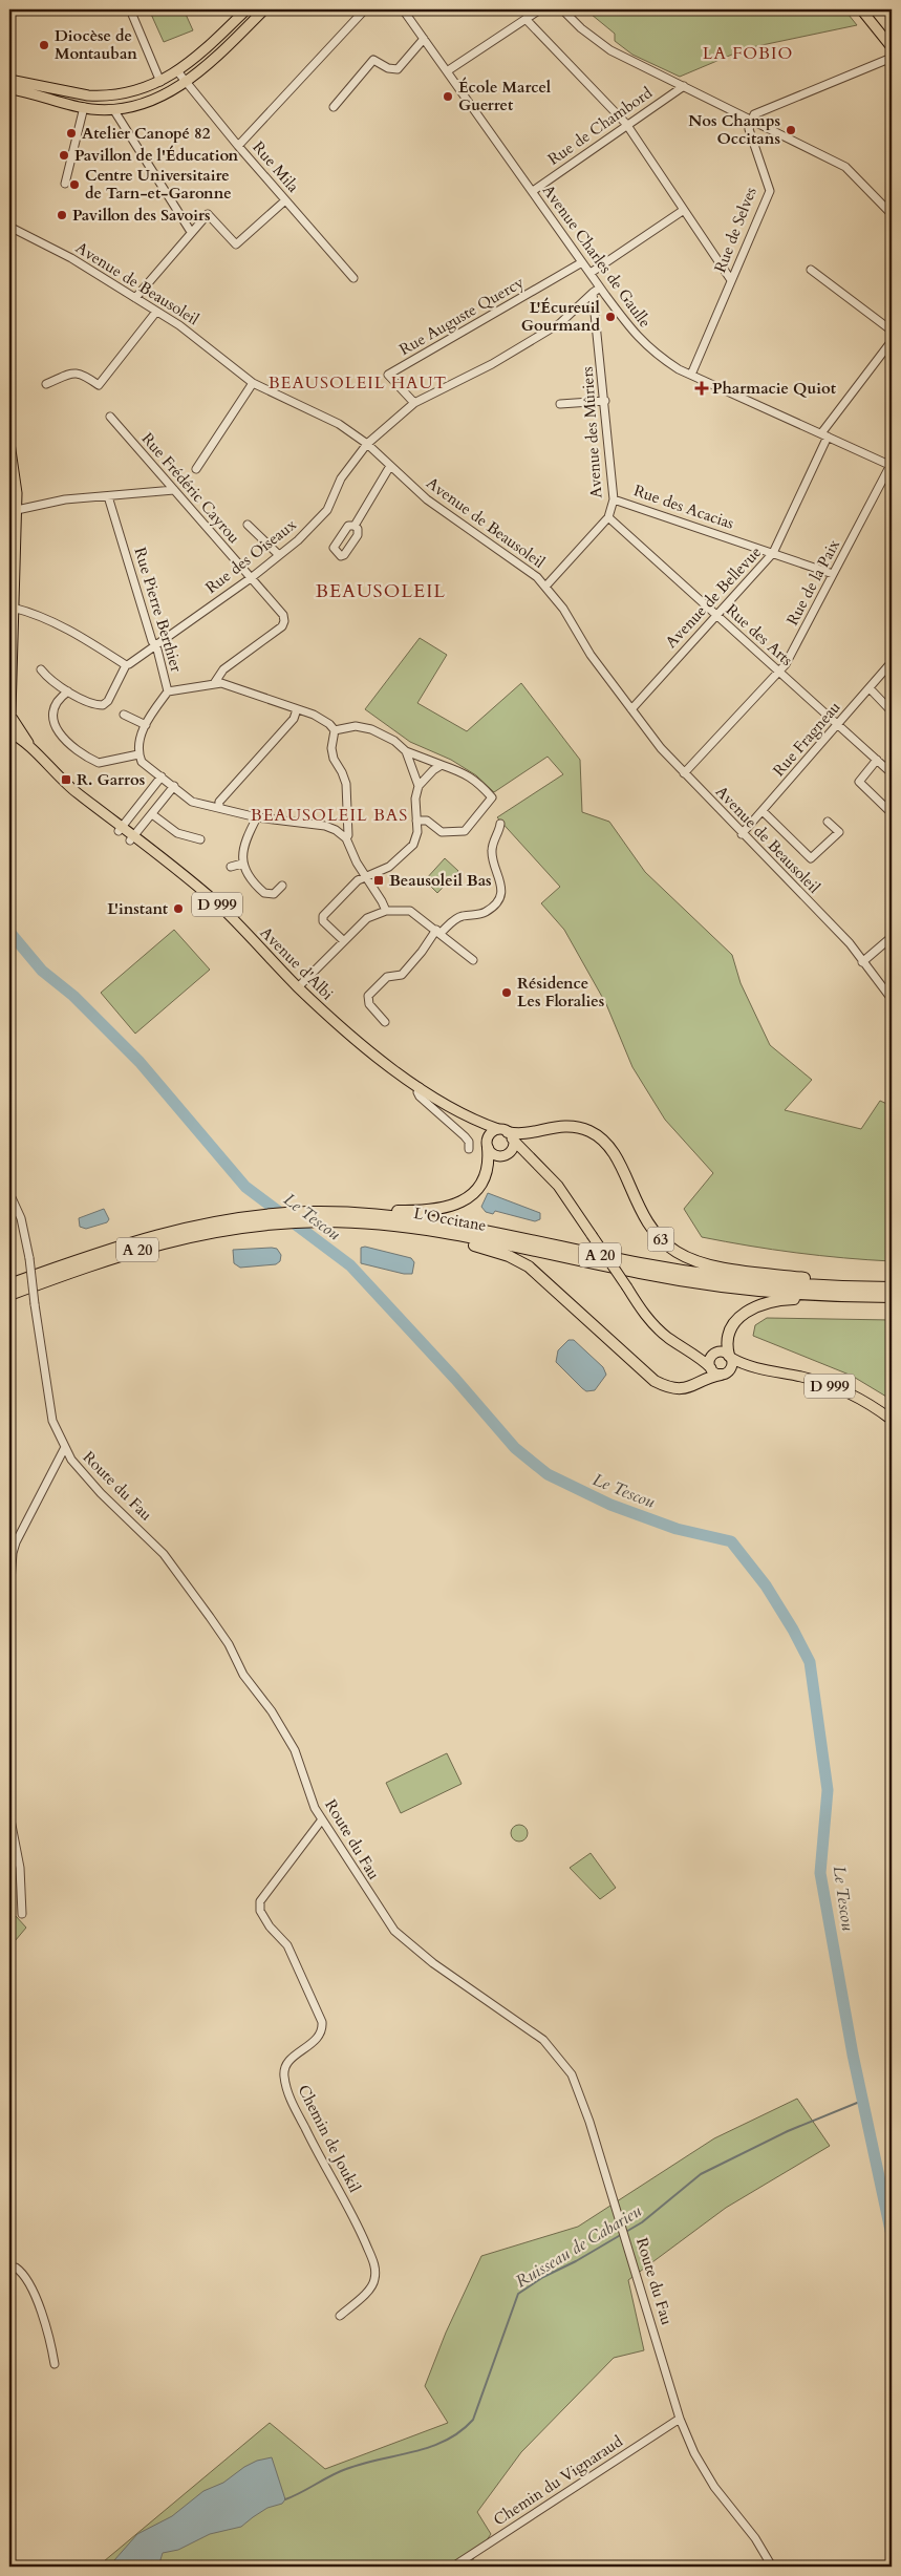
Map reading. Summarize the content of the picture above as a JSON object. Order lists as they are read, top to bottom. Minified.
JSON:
{"streets":{"highway":["L'Occitane","63","A 20"],"main road":["D 999","Avenue d'Albi"],"street":["Rue de Chambord","Rue Mila","Rue de Selves","Avenue Charles de Gaulle","Avenue de Beausoleil","Rue Auguste Quercy","Avenue des Mûriers","Rue Frédéric Cayrou","Rue des Acacias","Rue des Oiseaux","Rue de la Paix","Avenue de Bellevue","Rue Pierre Berthier","Rue des Arts","Rue Fragneau","Route du Fau","Chemin de Joukil","Chemin du Vignaraud"]},"crossings":[["Rue de Chambord","Avenue Charles de Gaulle"],["Rue de Selves","Avenue Charles de Gaulle"],["Avenue Charles de Gaulle","Rue Auguste Quercy"],["Avenue Charles de Gaulle","Rue de la Paix"],["Avenue Charles de Gaulle","Avenue de Bellevue"],["Avenue de Beausoleil","Avenue des Mûriers"],["Avenue de Beausoleil","Rue des Oiseaux"],["Avenue de Beausoleil","Rue de la Paix"],["Avenue de Beausoleil","Avenue de Bellevue"],["Avenue de Beausoleil","Rue Fragneau"],["Rue Auguste Quercy","Rue des Oiseaux"],["Avenue des Mûriers","Rue des Acacias"],["Avenue des Mûriers","Rue des Oiseaux"],["Avenue des Mûriers","Rue des Arts"],["Rue Frédéric Cayrou","Rue des Oiseaux"],["Rue des Acacias","Rue de la Paix"],["Rue des Acacias","Avenue de Bellevue"],["Rue des Oiseaux","Rue Pierre Berthier"],["Rue de la Paix","Rue des Arts"],["Avenue de Bellevue","Rue des Arts"],["Rue des Arts","Rue Fragneau"],["D 999","Avenue d'Albi"],["D 999","63"],["Avenue d'Albi","63"],["L'Occitane","63"],["Route du Fau","Chemin de Joukil"],["Route du Fau","Chemin du Vignaraud"]],"districts":["LA FOBIO","BEAUSOLEIL HAUT","BEAUSOLEIL","BEAUSOLEIL BAS"],"water":["Le Tescou","Ruisseau de Cabarieu"],"places":{"other":["Diocèse de Montauban","École Marcel Guerret","Nos Champs Occitans","Atelier Canopé 82","Pavillon de l'Éducation","Centre Universitaire de Tarn-et-Garonne","Pavillon des Savoirs","L'Écureuil Gourmand","L'instant","Résidence Les Floralies"],"health":["Pharmacie Quiot"],"transit":["R. Garros","Beausoleil Bas"]}}
